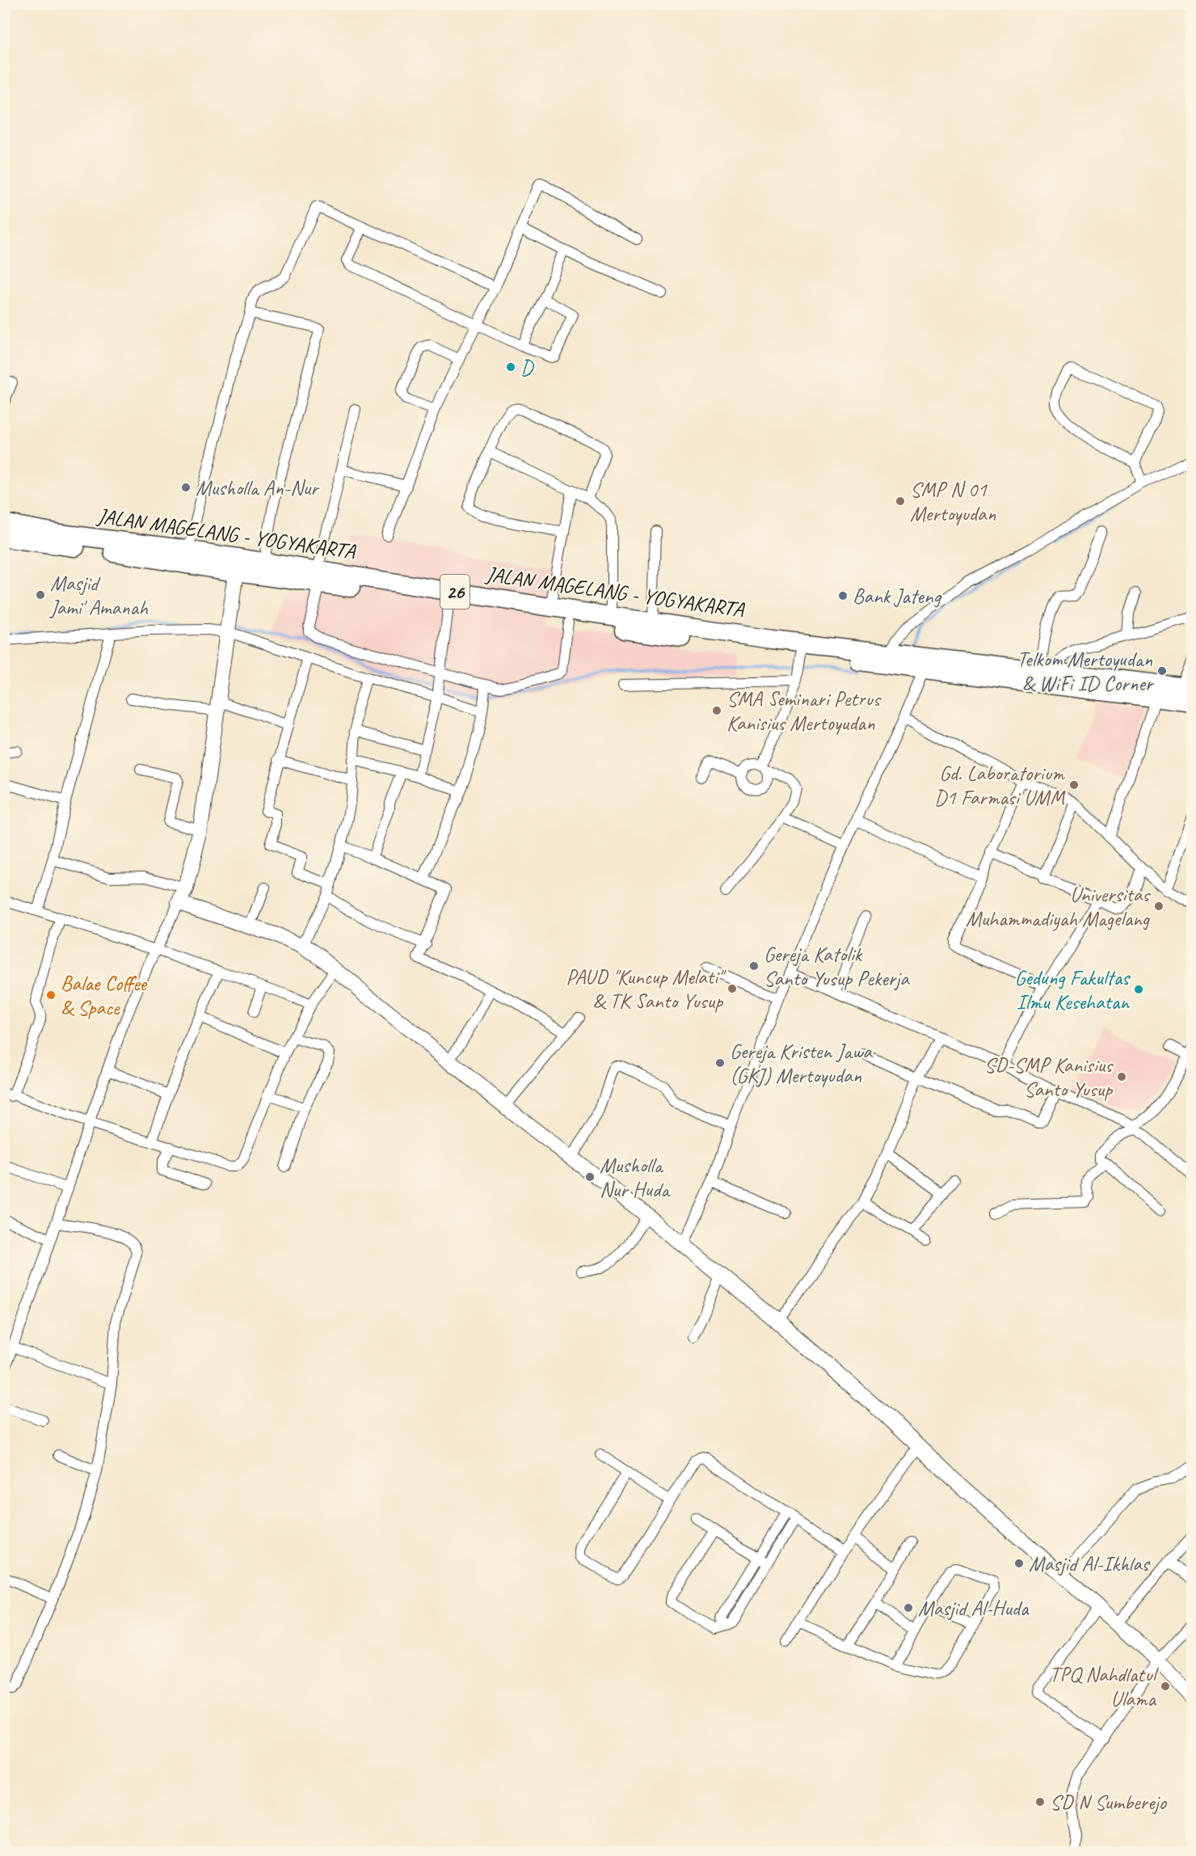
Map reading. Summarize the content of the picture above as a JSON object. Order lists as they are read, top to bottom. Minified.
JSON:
{"streets":{"highway":["JALAN MAGELANG - YOGYAKARTA","26"]},"places":["D","Musholla An-Nur","SMP N 01 Mertoyudan","Masjid Jami' Amanah","Bank Jateng","Telkom Mertoyudan & WiFi ID Corner","SMA Seminari Petrus Kanisius Mertoyudan","Gd. Laboratorium D1 Farmasi UMM","Universitas Muhammadiyah Magelang","Gereja Katolik Santo Yusup Pekerja","PAUD \"Kuncup Melati\" & TK Santo Yusup","Gedung Fakultas Ilmu Kesehatan","Balae Coffee & Space","Gereja Kristen Jawa (GKJ) Mertoyudan","SD-SMP Kanisius Santo Yusup","Musholla Nur Huda","Masjid Al-Ikhlas","Masjid Al-Huda","TPQ Nahdlatul Ulama","SD N Sumberejo"]}
